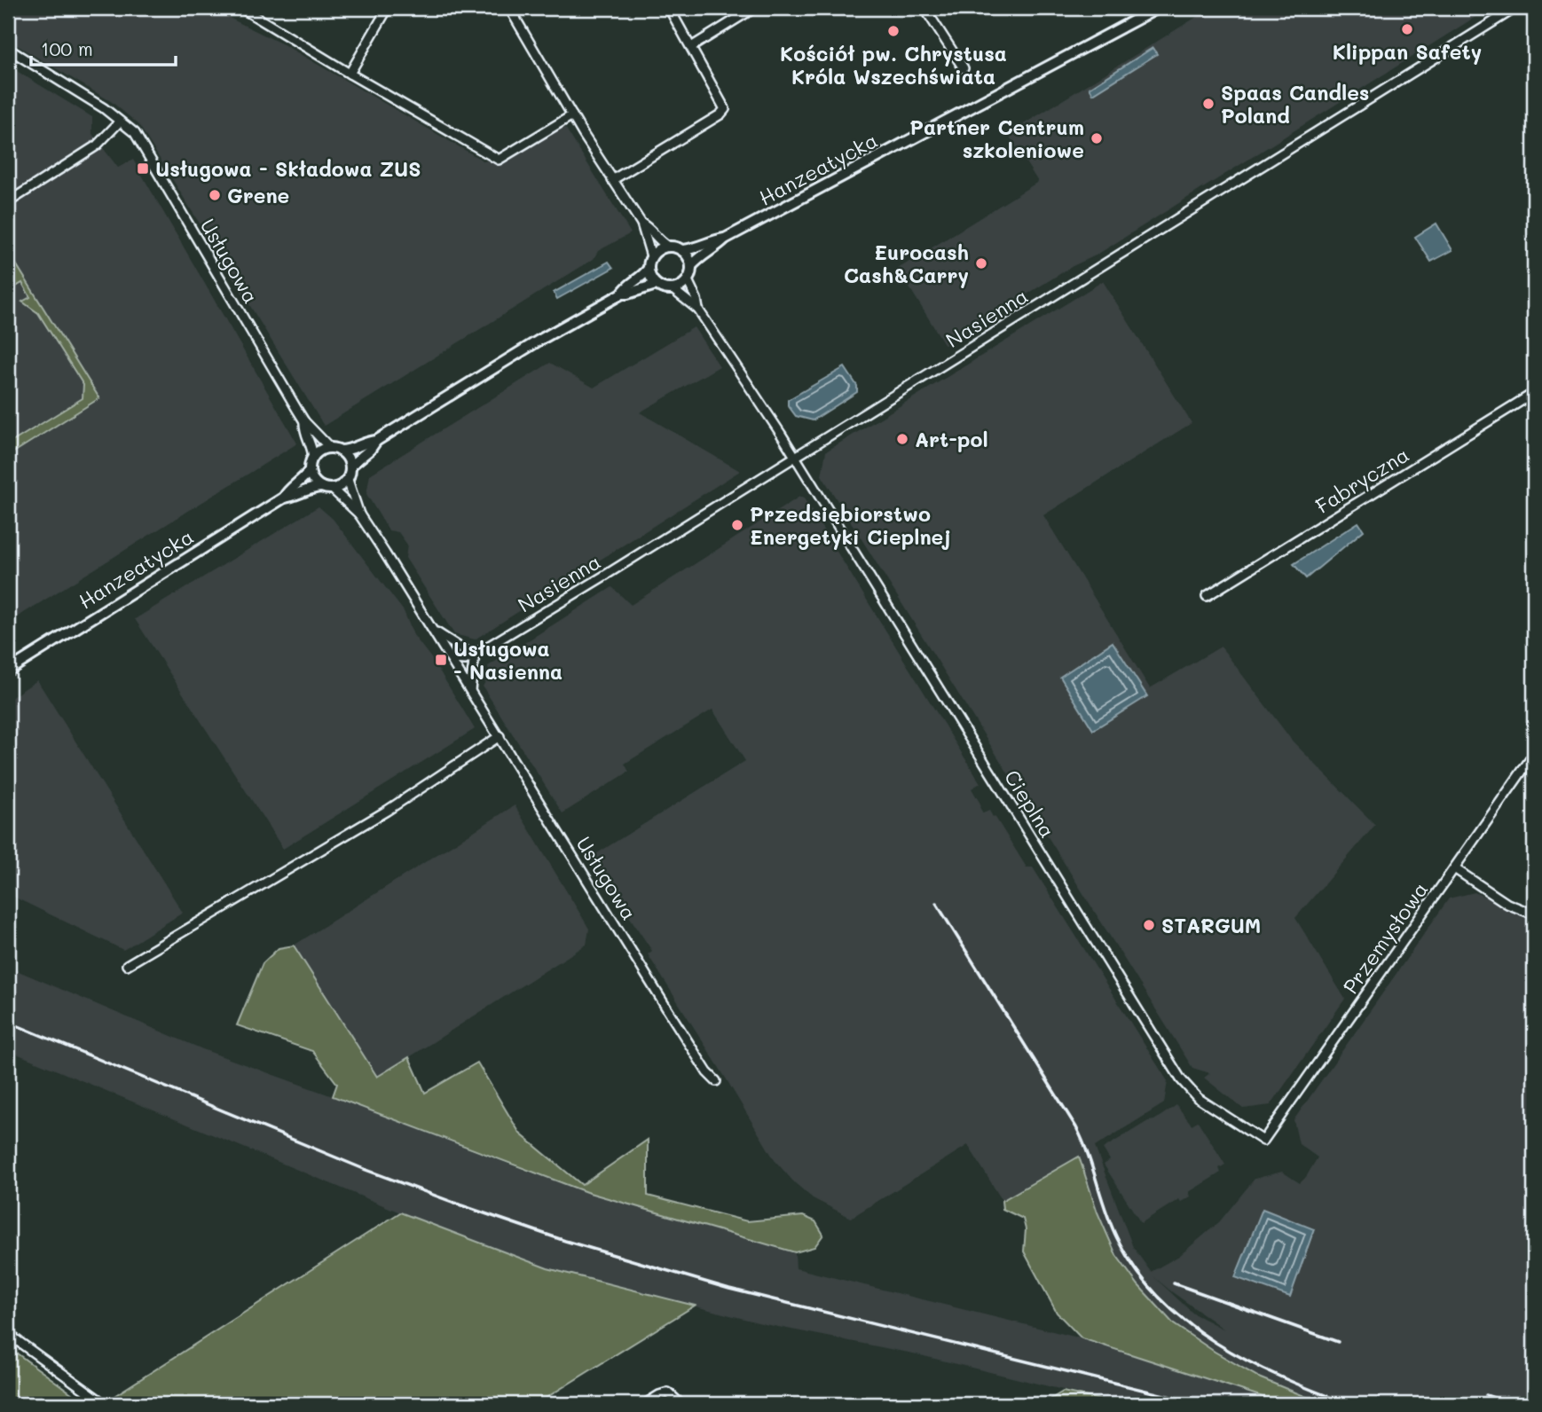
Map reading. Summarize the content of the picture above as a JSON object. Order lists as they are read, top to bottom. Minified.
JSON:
{"streets":{"street":["Hanzeatycka","Usługowa","Nasienna","Fabryczna","Cieplna","Przemysłowa"]},"crossings":[["Hanzeatycka","Usługowa"],["Usługowa","Nasienna"],["Nasienna","Cieplna"],["Cieplna","Przemysłowa"]],"places":{"other":["Klippan Safety","Kościół pw. Chrystusa Króla Wszechświata","Spaas Candles Poland","Partner Centrum szkoleniowe","Grene","Eurocash Cash&Carry","Art-pol","Przedsiębiorstwo Energetyki Cieplnej","STARGUM"],"transit":["Usługowa - Składowa ZUS","Usługowa - Nasienna"]},"scale_bar":"100 m"}
